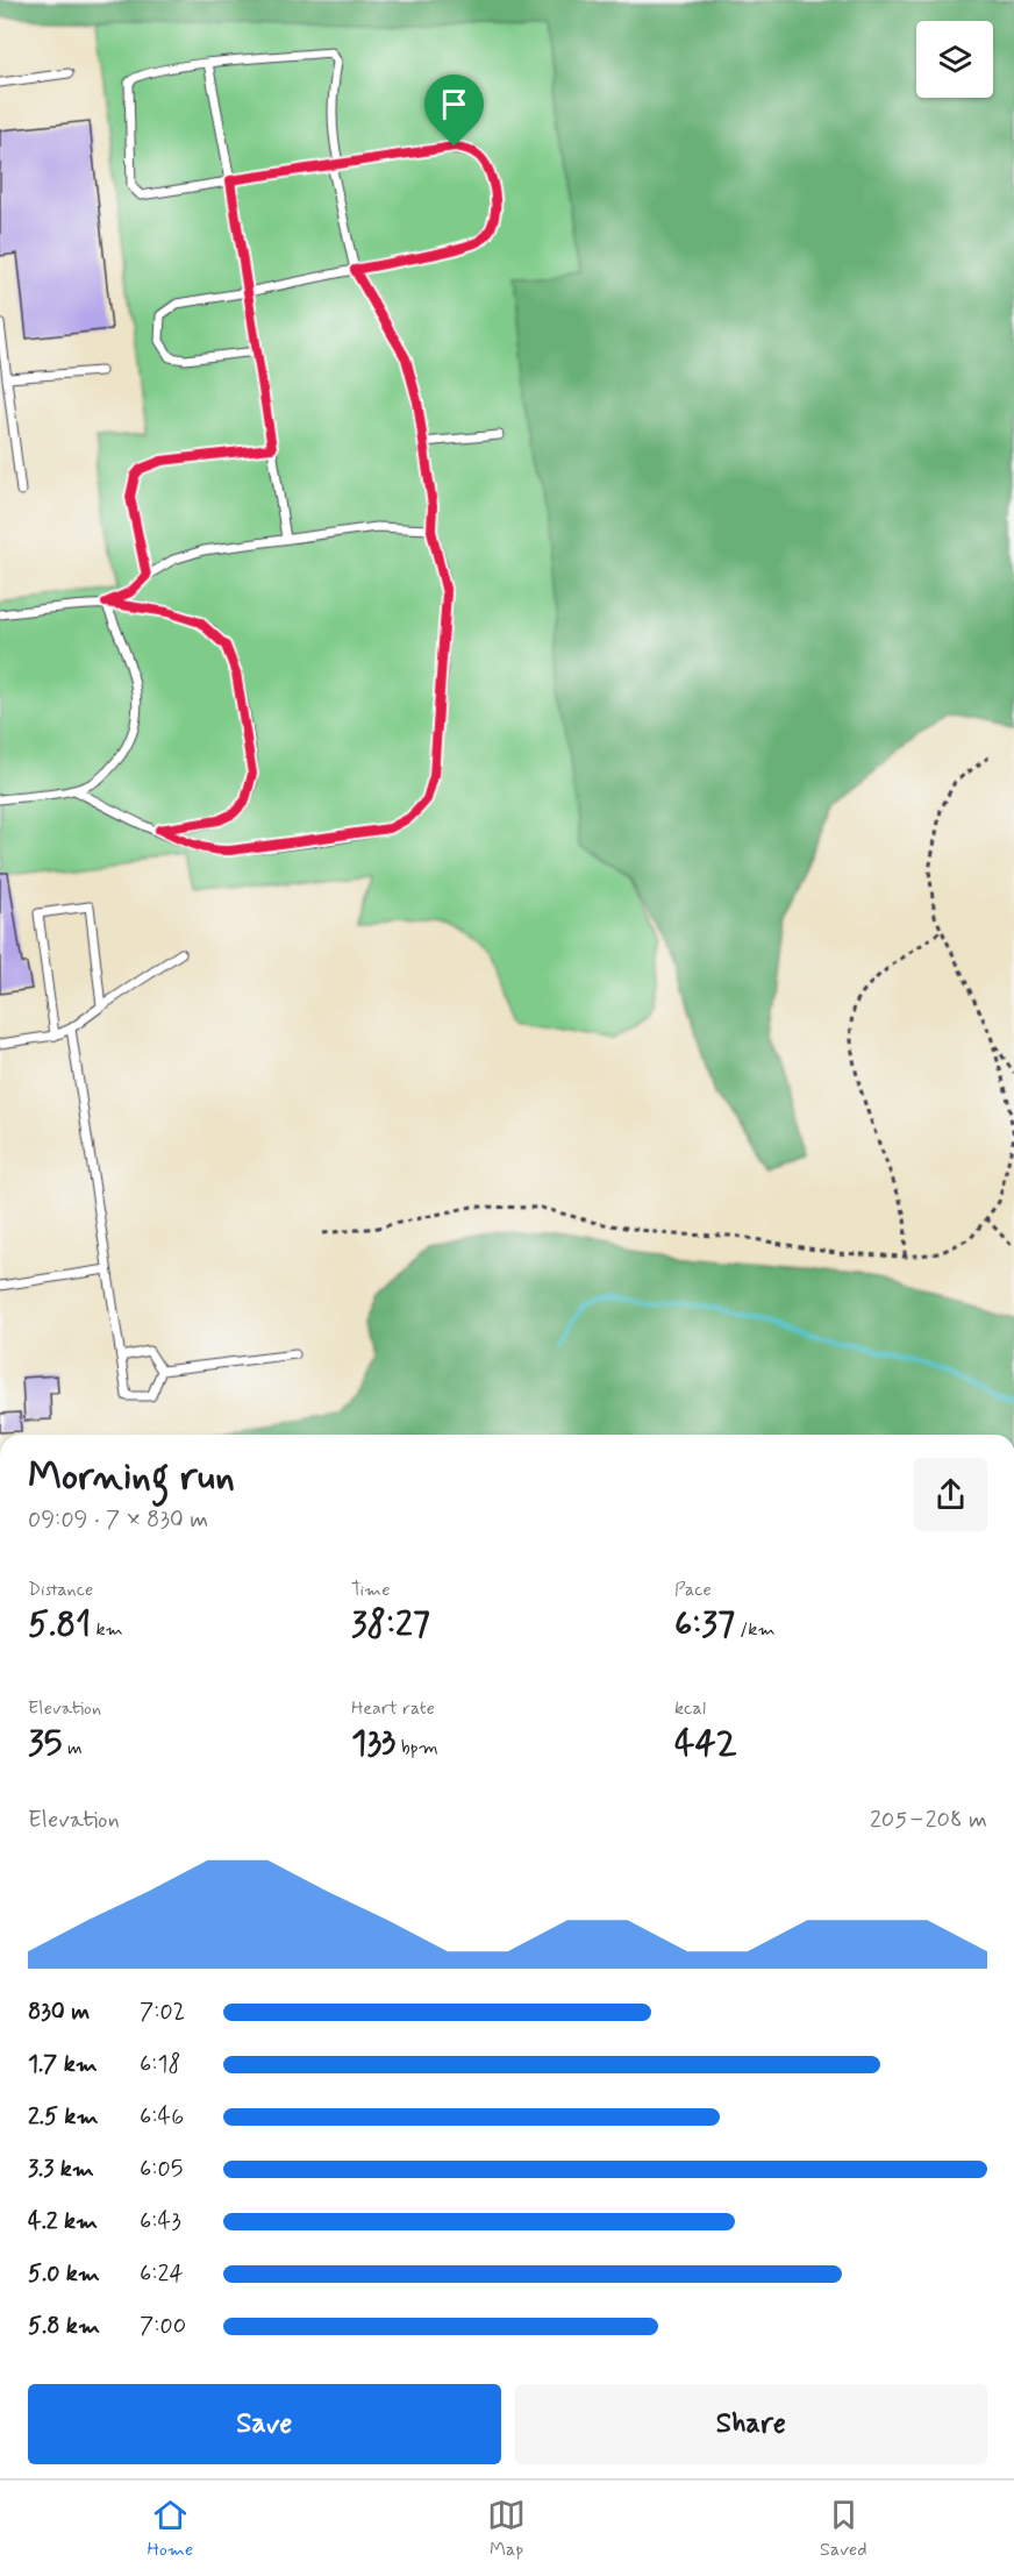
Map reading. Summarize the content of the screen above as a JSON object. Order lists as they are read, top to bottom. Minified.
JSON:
{"page":{"heading":["Morning run","09:09 · 7 × 830 m"],"stats":[["Distance","5.81 km"],["Time","38:27"],["Pace","6:37 /km"],["Elevation","35 m"],["Heart rate","133 bpm"],["kcal","442"]],"chart":["Elevation","205–208 m"],"list":[{"name":"830 m","note":"7:02"},{"name":"1.7 km","note":"6:18"},{"name":"2.5 km","note":"6:46"},{"name":"3.3 km","note":"6:05"},{"name":"4.2 km","note":"6:43"},{"name":"5.0 km","note":"6:24"},{"name":"5.8 km","note":"7:00"}],"buttons":["Save","Share"],"tabs":["Home","Map","Saved"]}}
